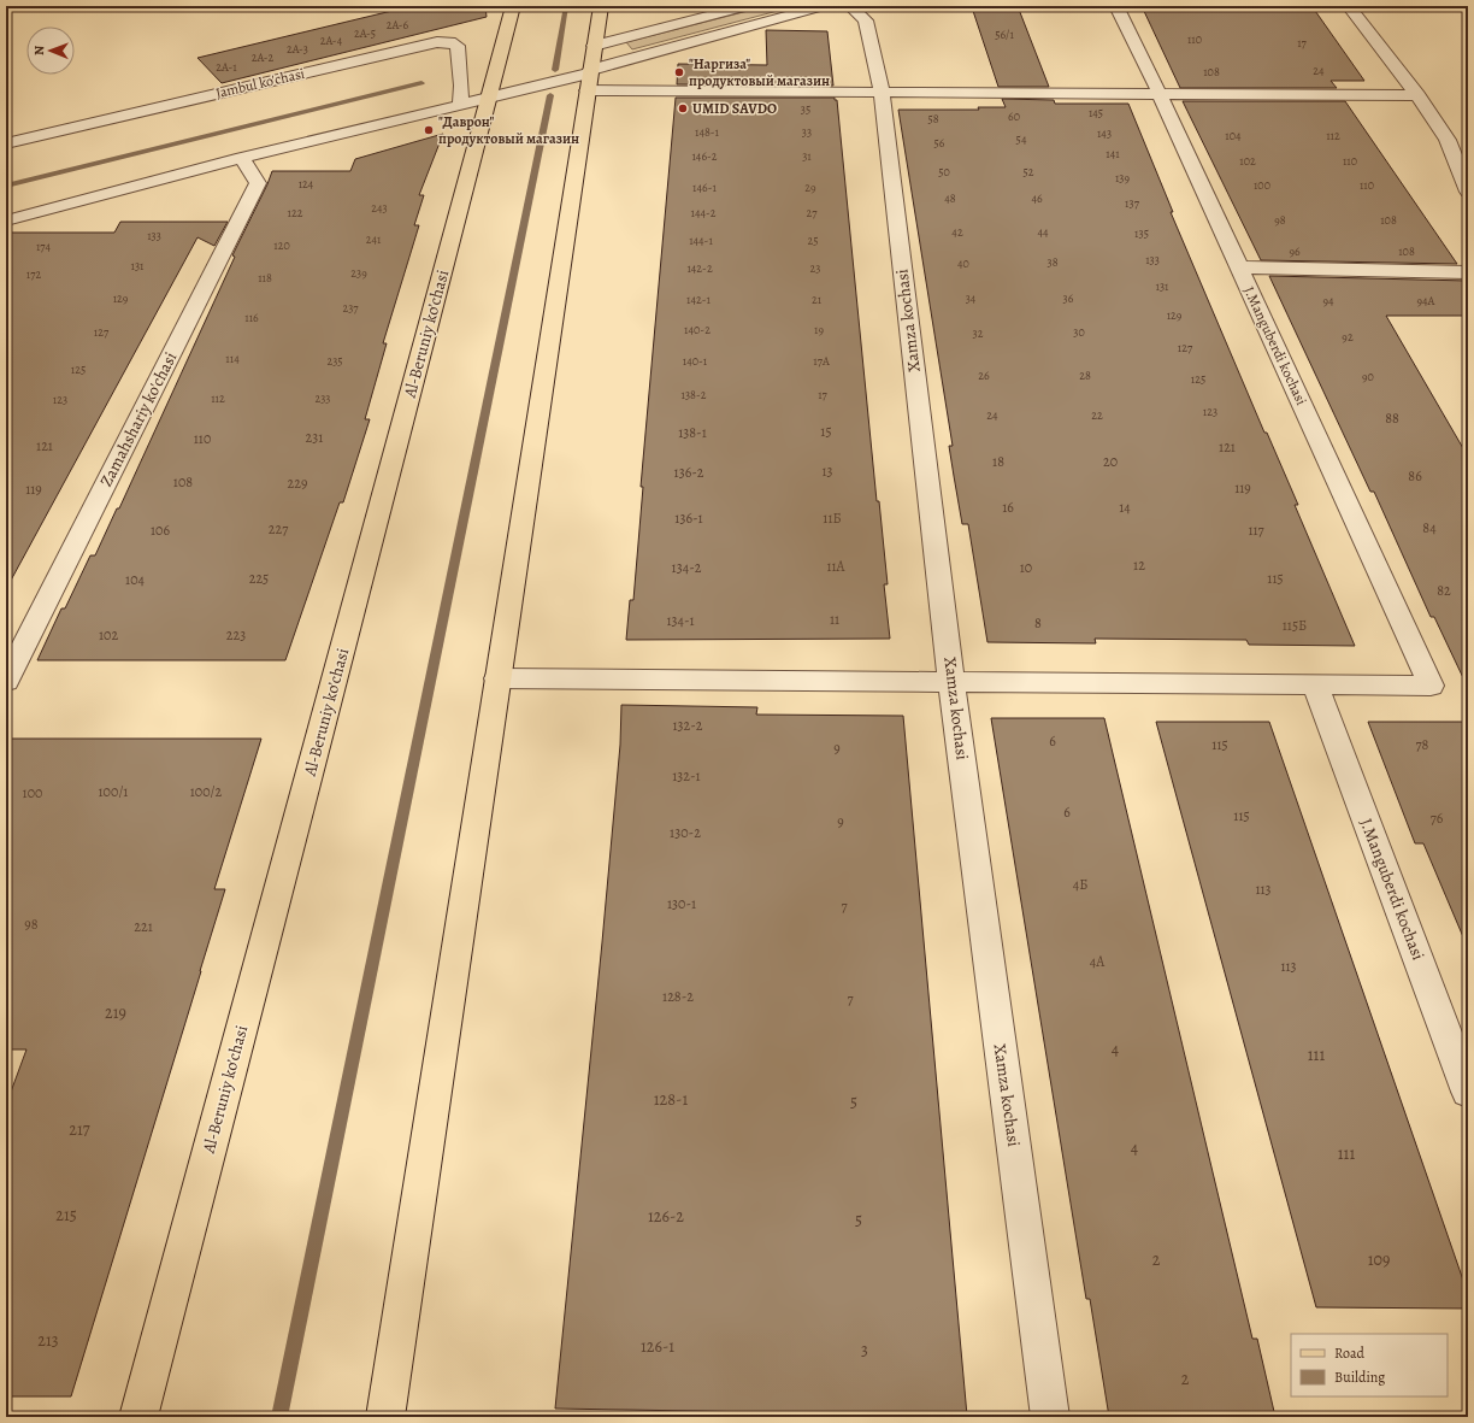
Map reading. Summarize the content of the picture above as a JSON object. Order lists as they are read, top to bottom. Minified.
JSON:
{"streets":{"main road":["Al-Beruniy ko’chasi"],"street":["Jambul ko'chasi","Xamza kochasi","J.Manguberdi kochasi","Zamahshariy ko'chasi"]},"places":["\"Наргиза\" продуктовый магазин","UMID SAVDO","\"Даврон\" продуктовый магазин"],"house_numbers":["2А-6","2А-5","56/1","110","2А-4","17","2А-3","2А-2","2А-1","24","108","35","145","60","58","148-1","33","143","104","112","54","56","141","146-2","31","102","110","50","52","139","124","100","110","146-1","29","48","46","137","243","122","144-2","27","98","108","42","44","135","133","241","144-1","25","120","174","96","108","133","38","40","131","142-2","23","239","172","118","131","129","34","36","142-1","21","94","94A","237","129","116","140-2","19","127","30","32","92","127","114","235","140-1","17A","125","26","28","90","125","138-2","17","112","233","123","123","24","22","88","15","138-1","231","110","121","121","18","20","13","136-2","86","108","229","119","119","16","14","136-1","11Б","84","227","106","117","12","11А","134-2","10","225","115","104","82","11","134-1","8","115Б","102","223","132-2","6","115","78","9","132-1","100/1","100/2","100","6","115","76","9","130-2","4Б","113","130-1","7","98","221","4А","113","128-2","7","219","4","111","128-1","5","217","4","111","215","126-2","5","2","109","213","126-1","3","2"],"legend":["Road","Building"],"north":"left"}
